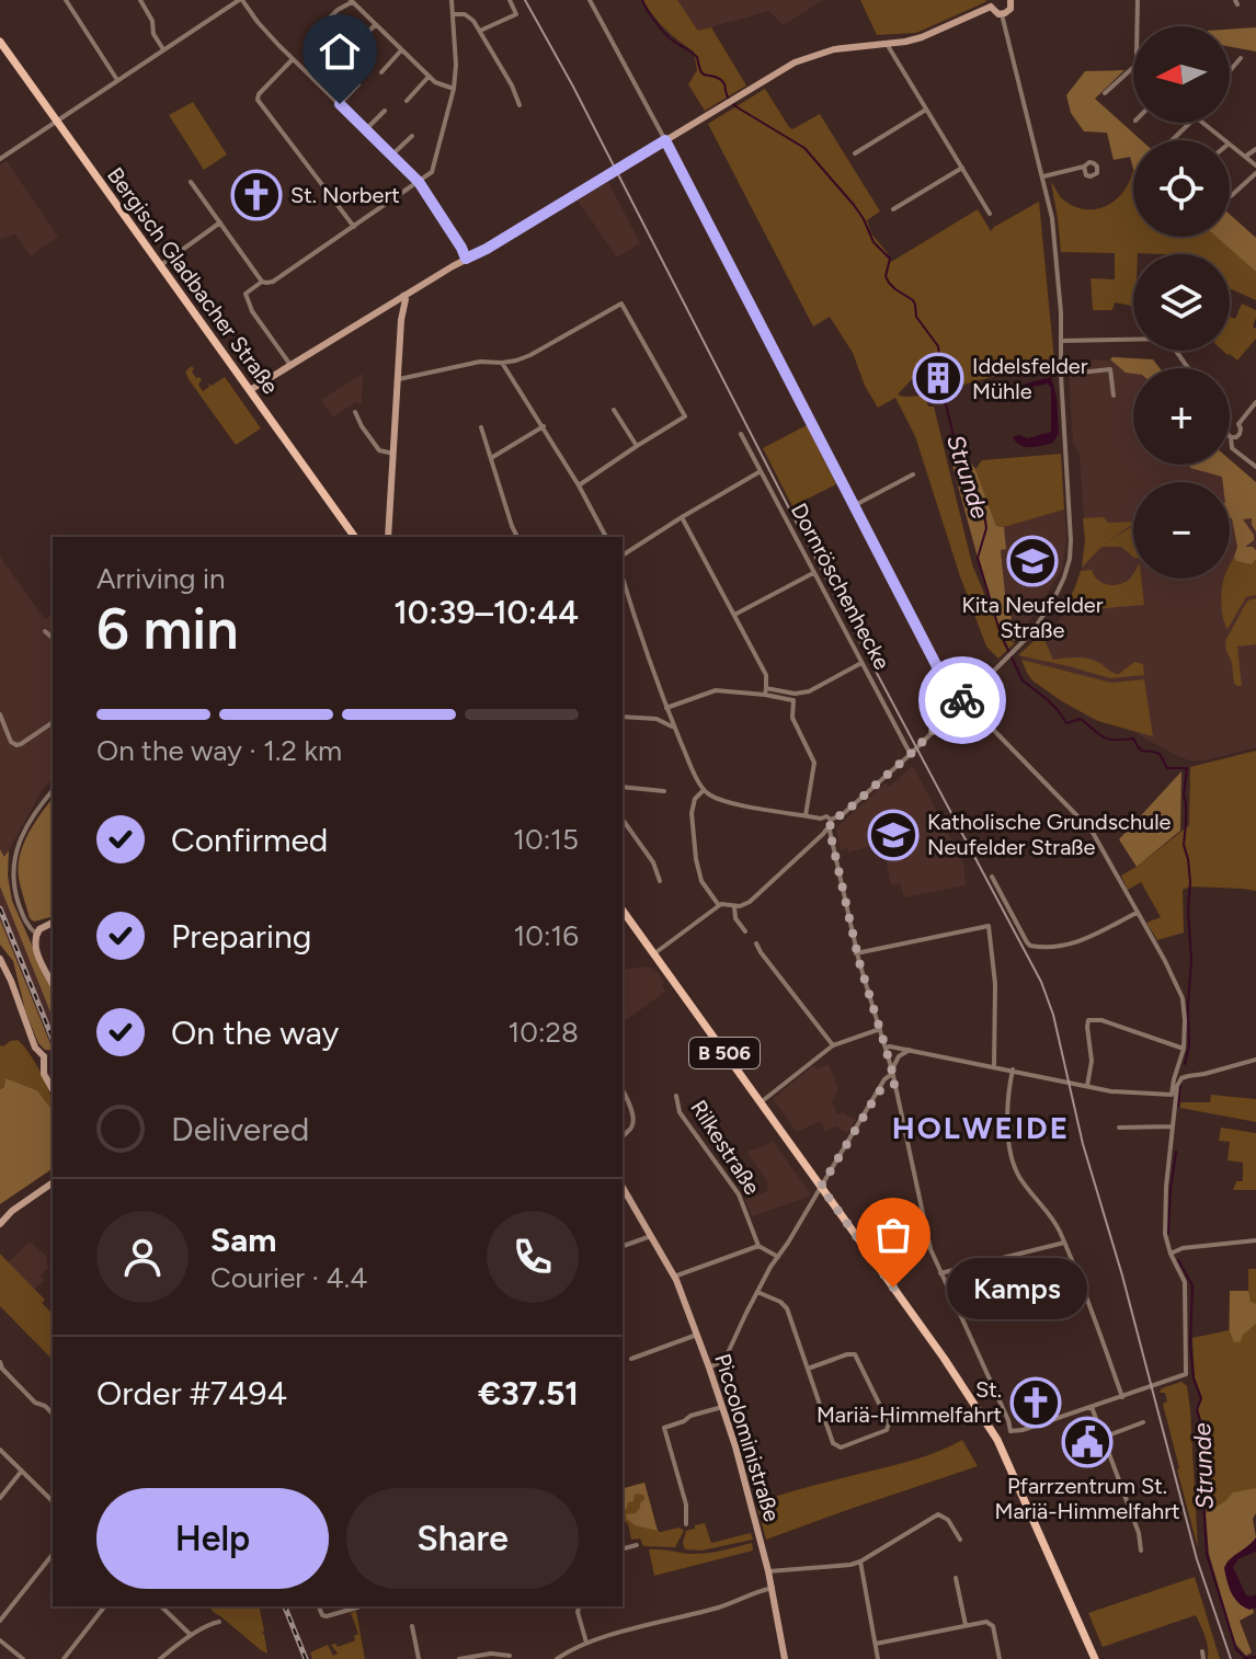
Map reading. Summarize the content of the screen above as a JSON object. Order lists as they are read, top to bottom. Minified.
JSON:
{"streets":{"main road":["Bergisch Gladbacher Straße","B 506","Piccoloministraße"],"street":["Dornröschenhecke","Rilkestraße"]},"districts":["HOLWEIDE"],"water":["Strunde"],"places":{"church":["St. Norbert","St. Mariä-Himmelfahrt"],"building":["Iddelsfelder Mühle"],"school or university":["Kita Neufelder Straße","Katholische Grundschule Neufelder Straße"],"other":["Kamps"],"public building":["Pfarrzentrum St. Mariä-Himmelfahrt"]},"north":"left","page":{"map_buttons":["+","−"],"heading":["6 min","Arriving in","10:39–10:44"],"panel":["Sam","Courier · 4.4","Order #7494","€37.51"],"bar":"On the way · 1.2 km","list":[["Confirmed","10:15"],["Preparing","10:16"],["On the way","10:28"],"Delivered"],"bubble":"Kamps","buttons":["Help","Share"]}}
